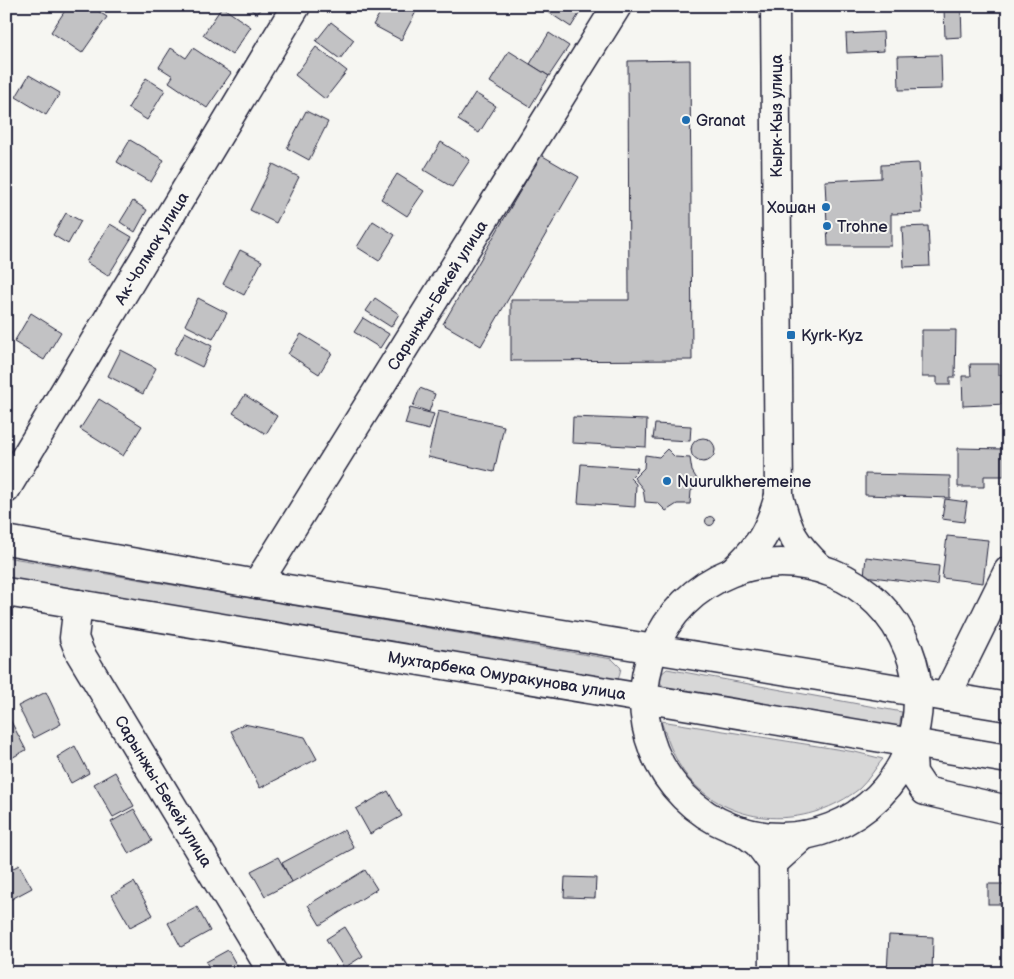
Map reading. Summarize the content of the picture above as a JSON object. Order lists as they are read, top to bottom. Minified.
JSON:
{"streets":{"main road":["Кырк-Кыз улица","Ак-Чолмок улица","Сарынжы-Бекей улица","Мухтарбека Омуракунова улица"]},"crossings":[["Сарынжы-Бекей улица","Мухтарбека Омуракунова улица"]],"places":{"other":["Granat","Хошан","Trohne","Nuurulkheremeine"],"transit":["Kyrk-Kyz"]}}
